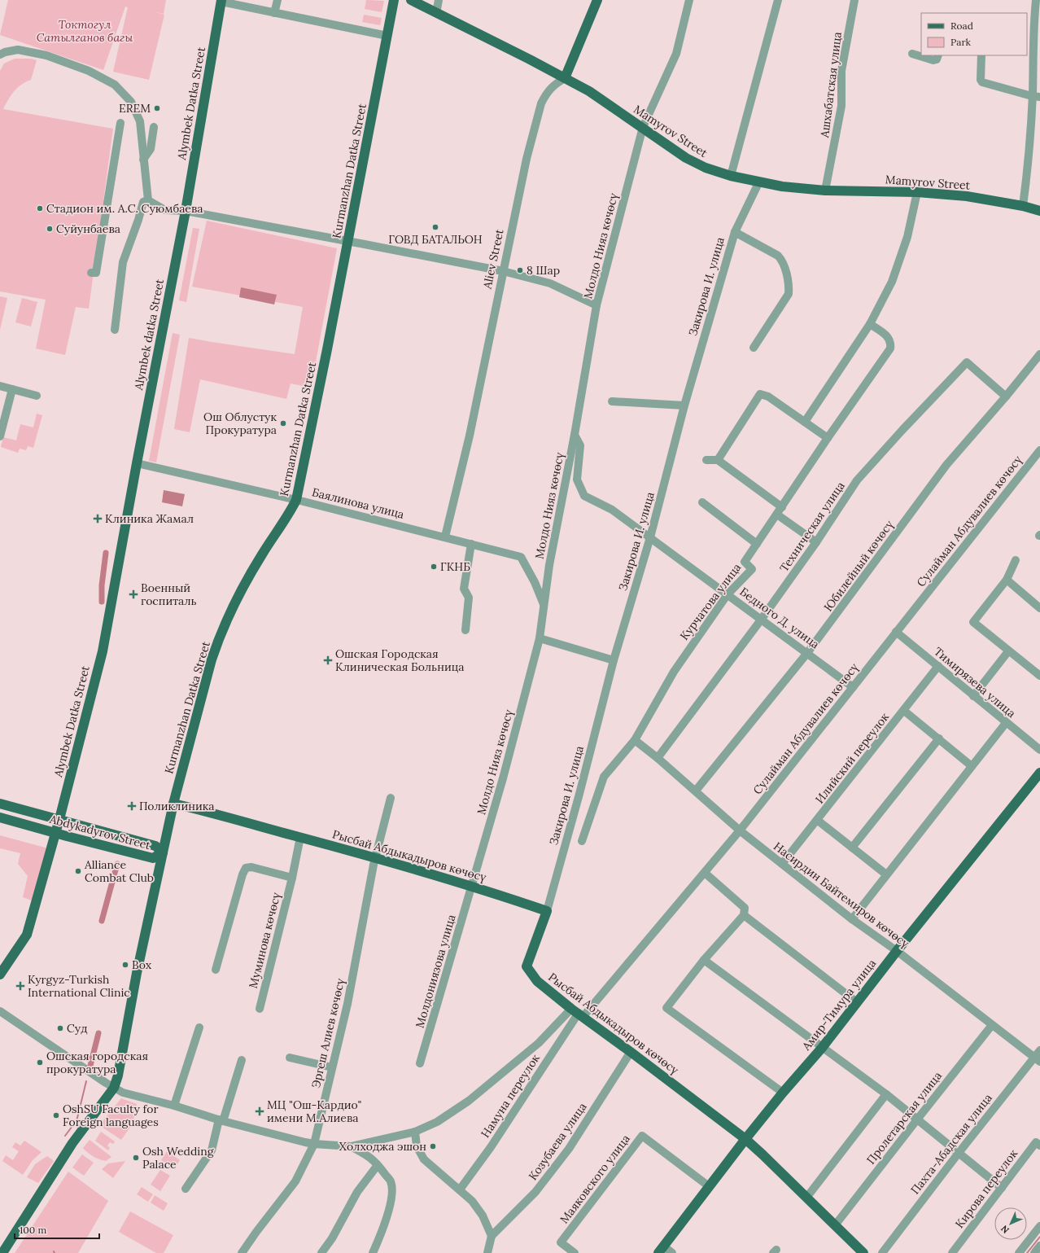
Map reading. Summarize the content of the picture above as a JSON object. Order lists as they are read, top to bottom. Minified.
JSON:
{"streets":{"main road":["Alymbek Datka Street","Mamyrov Street","Kurmanzhan Datka Street","Alymbek datka Street","Abdykadyrov Street","Рысбай Абдыкадыров көчөсү","Амир-Тимура улица"],"street":["Ашхабатская улица","Молдо Нияз көчөсү","Aliev Street","Закирова И. улица","Баялинова улица","Сулайман Абдувалиев көчөсү","Техническая улица","Юбилейный көчөсү","Курчатова улица","Бедного Д. улица","Тимирязева улица","Илийский переулок","Насирдин Байтемиров көчөсү","Муминова көчөсү","Молдониязова улица","Эргеш Алиев көчөсү","Намуна переулок","Пролетарская улица","Козубаева улица","Пахта-Абадская улица","Маяковского улица","Кирова переулок"]},"crossings":[["Ашхабатская улица","Mamyrov Street"],["Alymbek Datka Street","Alymbek datka Street"],["Alymbek Datka Street","Баялинова улица"],["Alymbek Datka Street","Abdykadyrov Street"],["Mamyrov Street","Молдо Нияз көчөсү"],["Mamyrov Street","Aliev Street"],["Mamyrov Street","Закирова И. улица"],["Kurmanzhan Datka Street","Баялинова улица"],["Kurmanzhan Datka Street","Abdykadyrov Street"],["Kurmanzhan Datka Street","Рысбай Абдыкадыров көчөсү"],["Молдо Нияз көчөсү","Баялинова улица"],["Молдо Нияз көчөсү","Бедного Д. улица"],["Молдо Нияз көчөсү","Рысбай Абдыкадыров көчөсү"],["Молдо Нияз көчөсү","Молдониязова улица"],["Aliev Street","Баялинова улица"],["Закирова И. улица","Бедного Д. улица"],["Закирова И. улица","Рысбай Абдыкадыров көчөсү"],["Alymbek datka Street","Баялинова улица"],["Сулайман Абдувалиев көчөсү","Бедного Д. улица"],["Сулайман Абдувалиев көчөсү","Тимирязева улица"],["Сулайман Абдувалиев көчөсү","Рысбай Абдыкадыров көчөсү"],["Сулайман Абдувалиев көчөсү","Насирдин Байтемиров көчөсү"],["Сулайман Абдувалиев көчөсү","Намуна переулок"],["Техническая улица","Юбилейный көчөсү"],["Техническая улица","Бедного Д. улица"],["Техническая улица","Насирдин Байтемиров көчөсү"],["Юбилейный көчөсү","Бедного Д. улица"],["Юбилейный көчөсү","Насирдин Байтемиров көчөсү"],["Курчатова улица","Бедного Д. улица"],["Курчатова улица","Насирдин Байтемиров көчөсү"],["Тимирязева улица","Илийский переулок"],["Илийский переулок","Насирдин Байтемиров көчөсү"],["Рысбай Абдыкадыров көчөсү","Муминова көчөсү"],["Рысбай Абдыкадыров көчөсү","Молдониязова улица"],["Рысбай Абдыкадыров көчөсү","Амир-Тимура улица"],["Рысбай Абдыкадыров көчөсү","Эргеш Алиев көчөсү"],["Рысбай Абдыкадыров көчөсү","Намуна переулок"],["Рысбай Абдыкадыров көчөсү","Пролетарская улица"],["Рысбай Абдыкадыров көчөсү","Козубаева улица"],["Насирдин Байтемиров көчөсү","Амир-Тимура улица"],["Насирдин Байтемиров көчөсү","Пролетарская улица"],["Насирдин Байтемиров көчөсү","Пахта-Абадская улица"],["Амир-Тимура улица","Маяковского улица"]],"parks":["Токтогул Сатылганов багы"],"places":{"other":["EREM","Стадион им. А.С. Суюмбаева","ГОВД БАТАЛЬОН","Суйунбаева","8 Шар","Ош Облустук Прокуратура","ГКНБ","Alliance Combat Club","Box","Суд","Ошская городская прокуратура","OshSU Faculty for Foreign languages","Холходжа эшон","Osh Wedding Palace"],"health":["Клиника Жамал","Военный госпиталь","Ошская Городская Клиническая Больница","Поликлиника","Kyrgyz-Turkish International Clinic","МЦ \"Ош-Кардио\" имени М.Алиева"]},"legend":["Road","Park"],"scale_bar":"100 m","north":"bottom left"}
